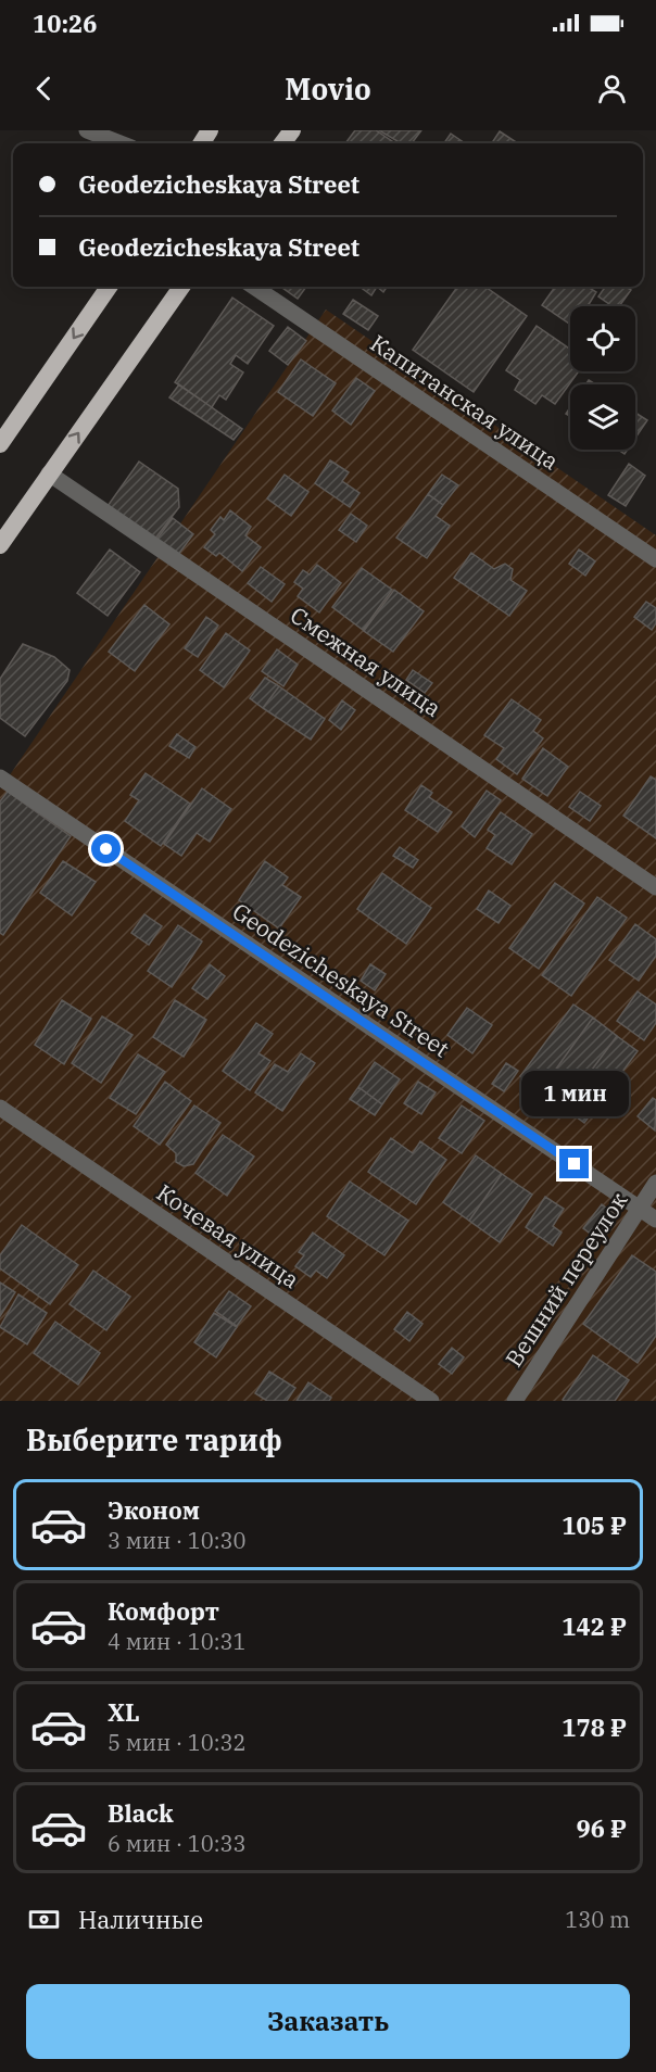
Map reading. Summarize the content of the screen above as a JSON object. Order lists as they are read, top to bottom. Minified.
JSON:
{"streets":{"street":["Капитанская улица","Смежная улица","Geodezicheskaya Street","Кочевая улица","Вешний переулок"]},"crossings":[["Geodezicheskaya Street","Вешний переулок"]],"page":{"status":"10:26","header":"Movio","banner":["Geodezicheskaya Street","Geodezicheskaya Street"],"bubble":"1 мин","heading":"Выберите тариф","list":[{"name":"Эконом","note":"3 мин · 10:30","value":"105 ₽"},{"name":"Комфорт","note":"4 мин · 10:31","value":"142 ₽"},{"name":"XL","note":"5 мин · 10:32","value":"178 ₽"},{"name":"Black","note":"6 мин · 10:33","value":"96 ₽"}],"pay":["Наличные","130 m"],"buttons":"Заказать"}}
